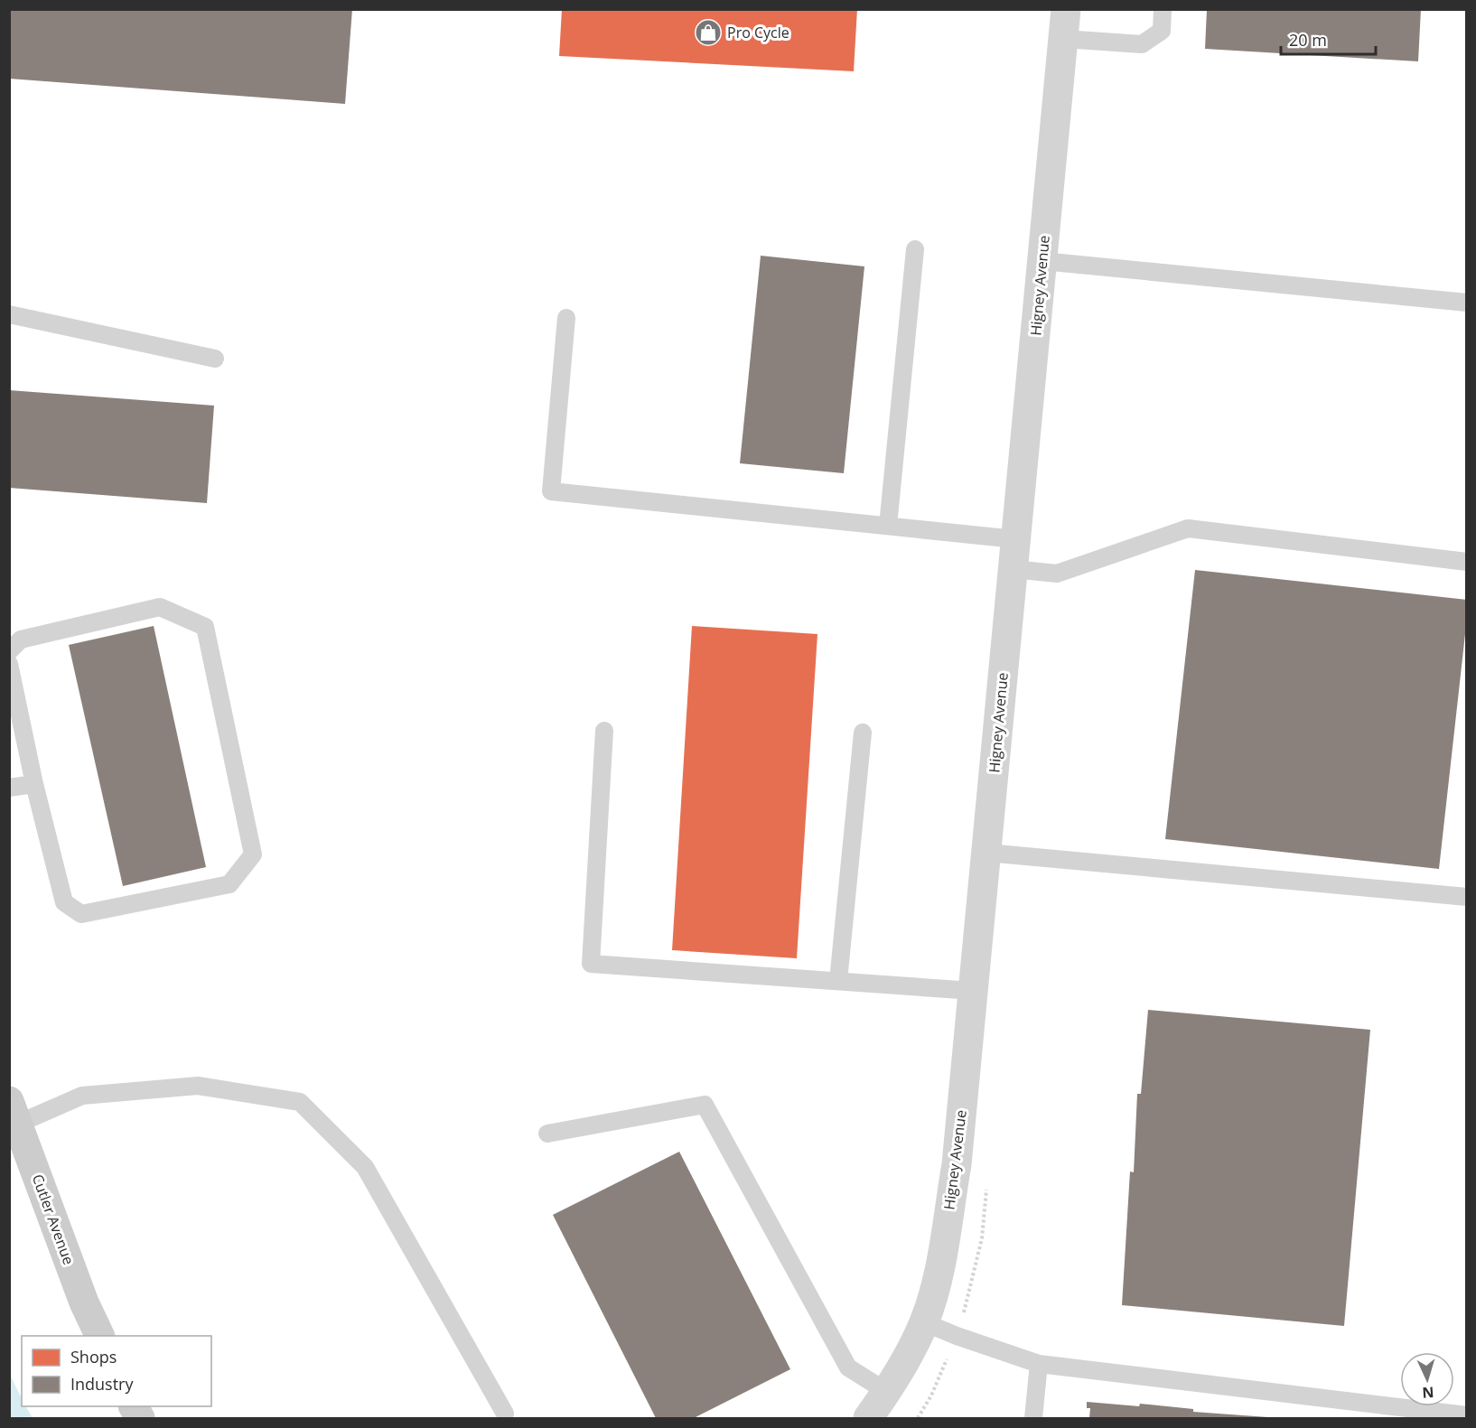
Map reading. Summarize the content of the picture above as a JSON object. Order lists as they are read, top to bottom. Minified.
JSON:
{"streets":{"street":["Higney Avenue","Cutler Avenue"]},"places":{"shop":["Pro Cycle"]},"legend":["Shops","Industry"],"scale_bar":"20 m","north":"bottom"}
